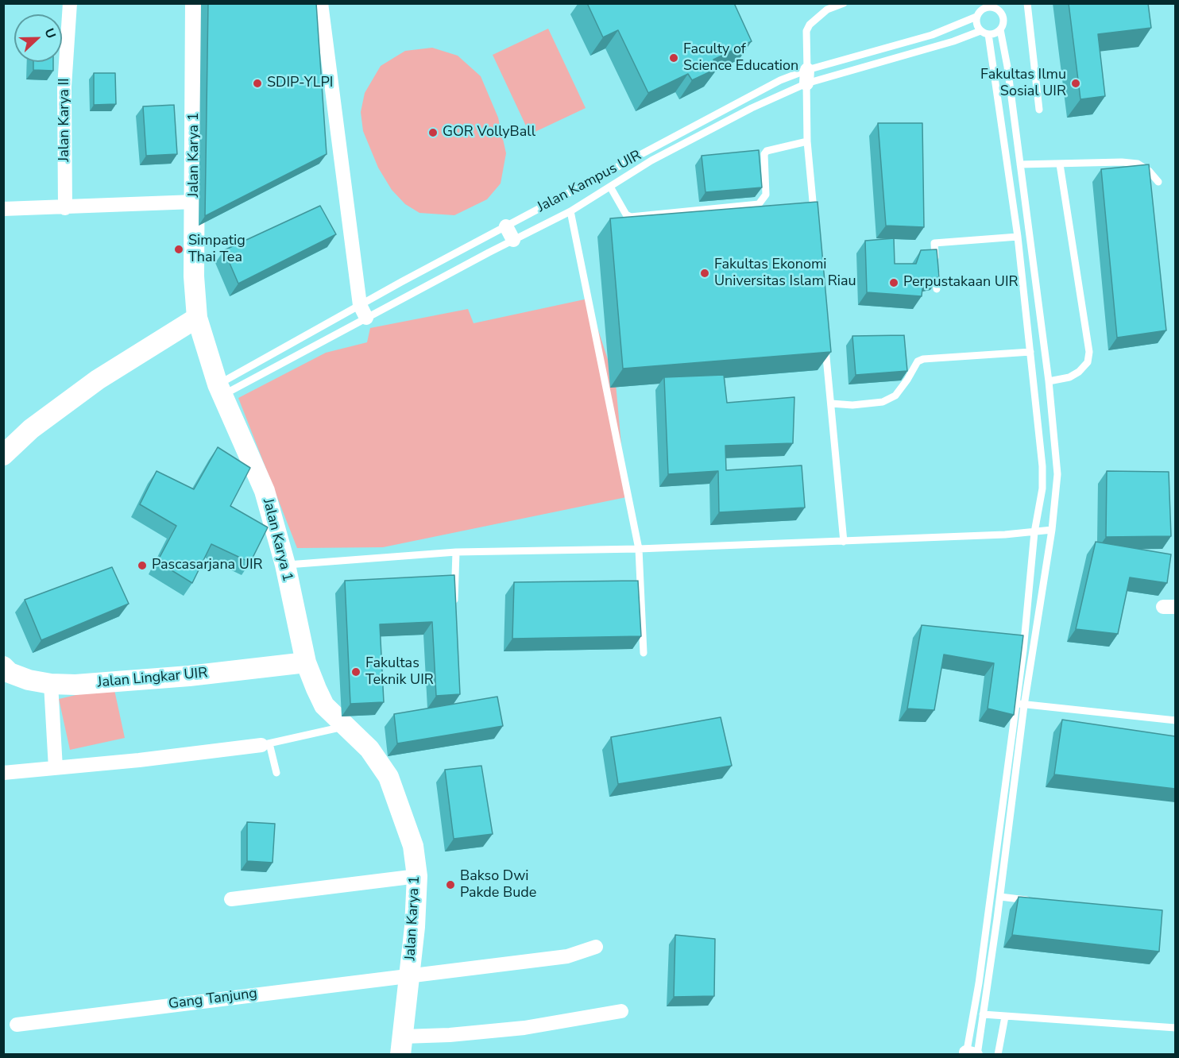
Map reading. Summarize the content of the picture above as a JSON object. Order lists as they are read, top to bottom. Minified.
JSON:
{"streets":{"street":["Jalan Karya II","Jalan Karya 1","Jalan Lingkar UIR","Gang Tanjung"],"lane":["Jalan Kampus UIR"]},"crossings":[["Jalan Karya 1","Jalan Kampus UIR"],["Jalan Karya 1","Jalan Lingkar UIR"],["Jalan Karya 1","Gang Tanjung"]],"places":["Faculty of Science Education","SDIP-YLPI","Fakultas Ilmu Sosial UIR","GOR VollyBall","Simpatig Thai Tea","Fakultas Ekonomi Universitas Islam Riau","Perpustakaan UIR","Pascasarjana UIR","Fakultas Teknik UIR","Bakso Dwi Pakde Bude"],"north":"right"}
